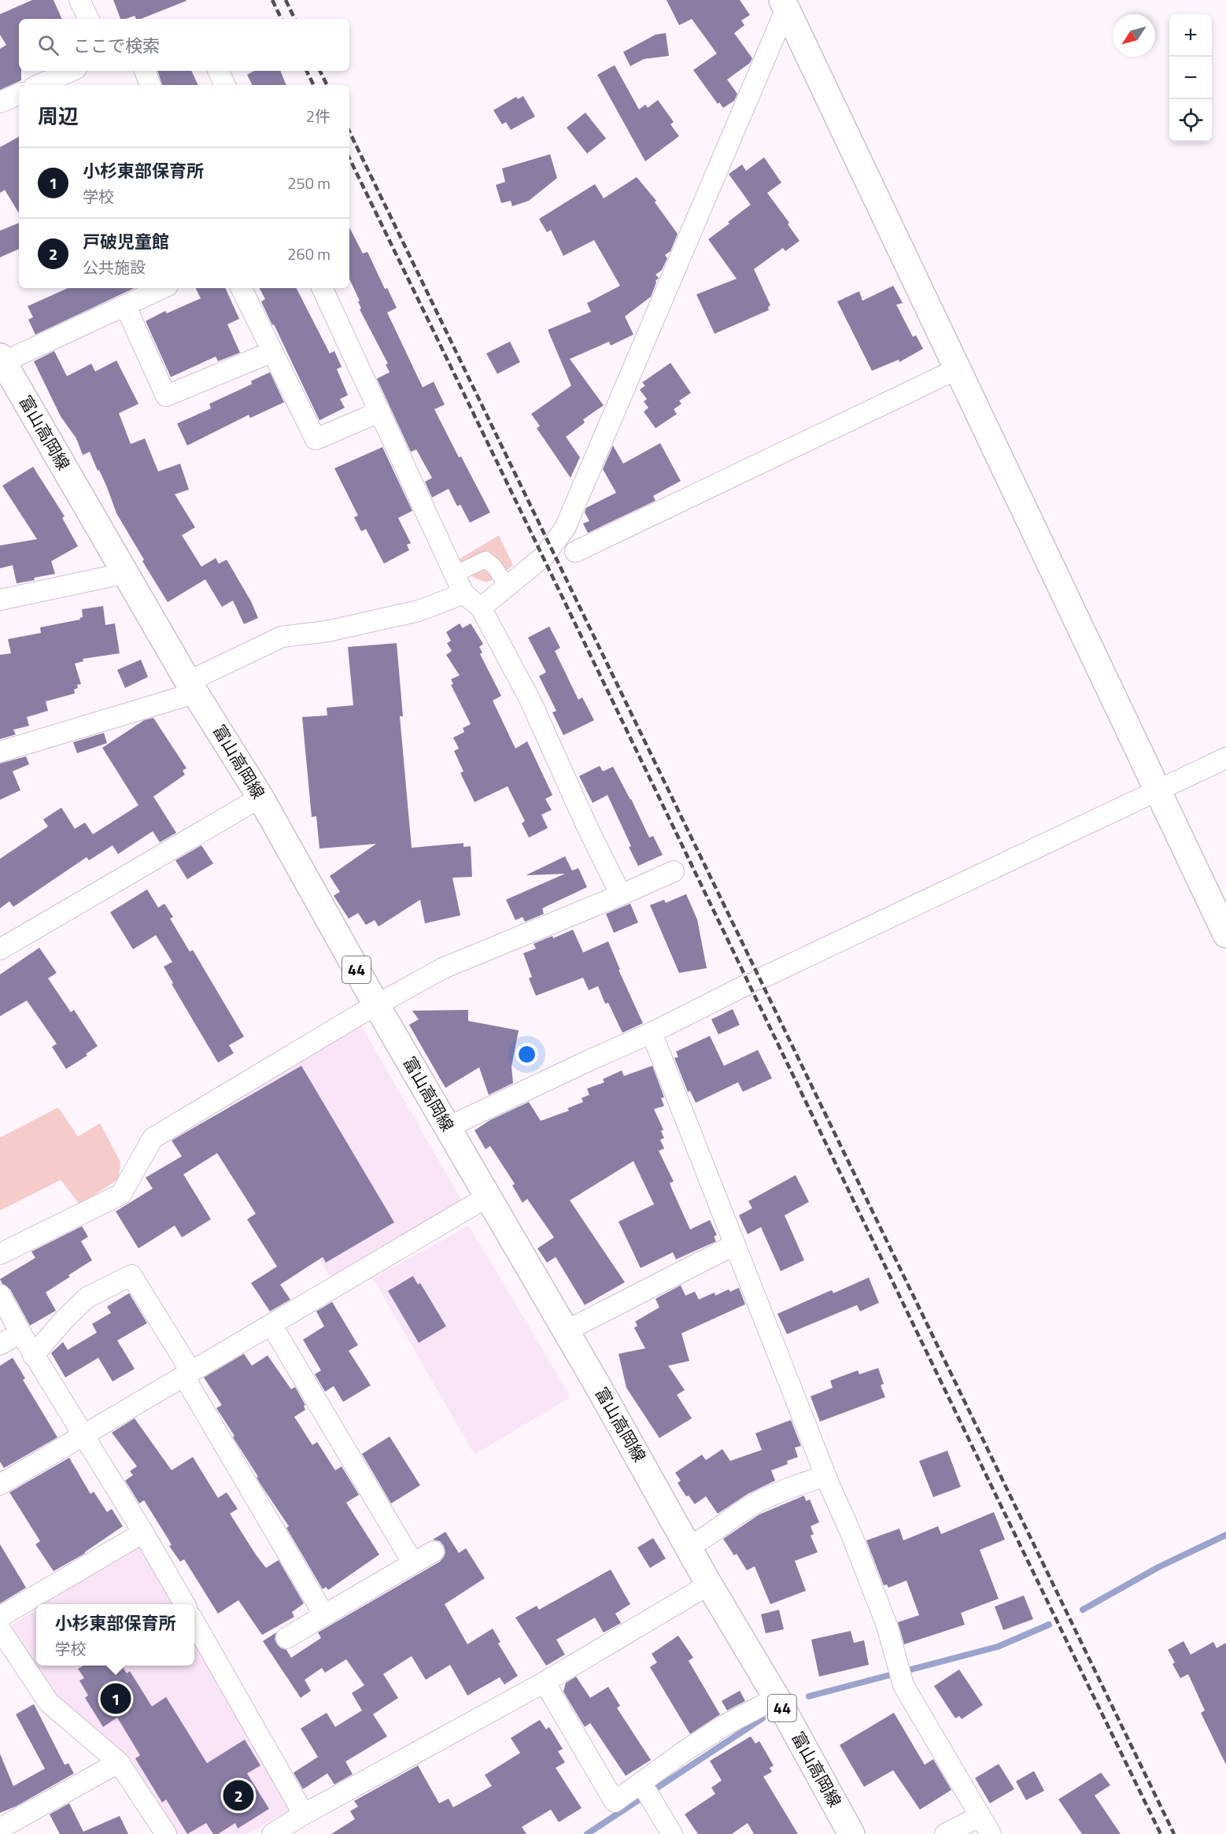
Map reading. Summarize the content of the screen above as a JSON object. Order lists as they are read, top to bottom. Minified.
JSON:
{"streets":{"main road":["富山高岡線","44"]},"north":"bottom left","page":{"map_buttons":["+","−"],"search":"ここで検索","heading":["周辺","2件"],"list":[{"mark":"1","name":"小杉東部保育所","note":"学校","value":"250 m"},{"mark":"2","name":"戸破児童館","note":"公共施設","value":"260 m"}],"popup":["小杉東部保育所","学校"],"pins":["1","2"]}}
